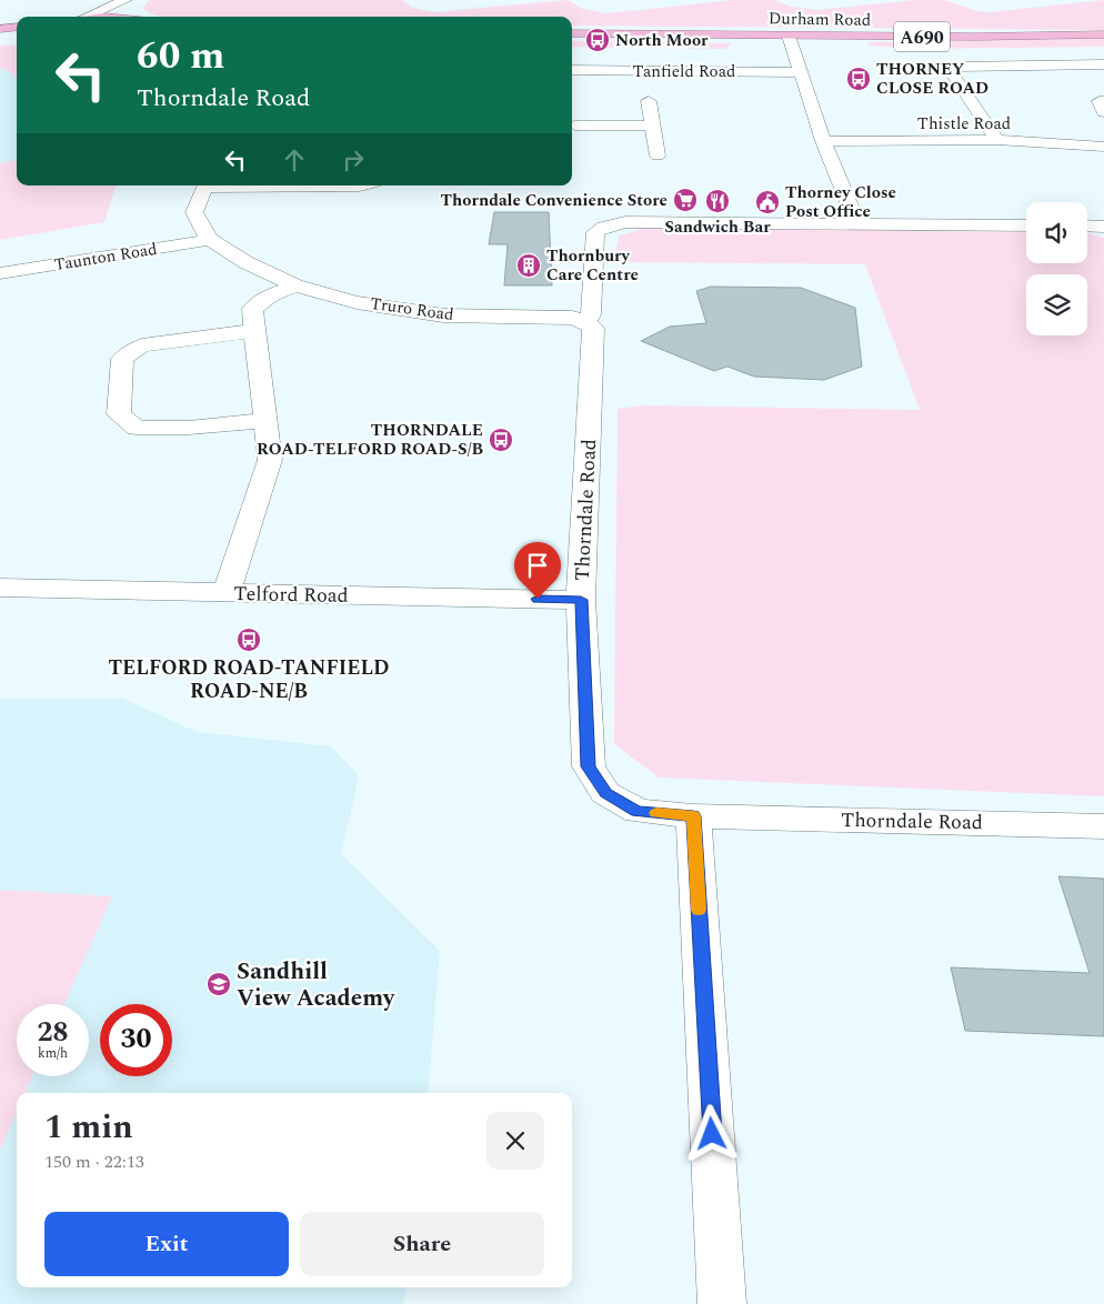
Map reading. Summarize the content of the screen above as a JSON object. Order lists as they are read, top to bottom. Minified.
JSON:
{"streets":{"highway":["Durham Road","A690"],"street":["Tanfield Road","Thistle Road","Taunton Road","Truro Road","Thorndale Road","Telford Road"]},"crossings":[["Taunton Road","Truro Road"],["Truro Road","Thorndale Road"],["Thorndale Road","Telford Road"]],"places":{"bus stop":["North Moor","THORNEY CLOSE ROAD","THORNDALE ROAD-TELFORD ROAD-S/B","TELFORD ROAD-TANFIELD ROAD-NE/B"],"supermarket":["Thorndale Convenience Store"],"restaurant":["Sandwich Bar"],"public building":["Thorney Close Post Office"],"building":["Thornbury Care Centre"],"school or university":["Sandhill View Academy"]},"page":{"turn":["60 m","Thorndale Road"],"speed":"28 km/h","limit":"30","heading":["1 min","150 m · 22:13"],"buttons":["Exit","Share"]}}
